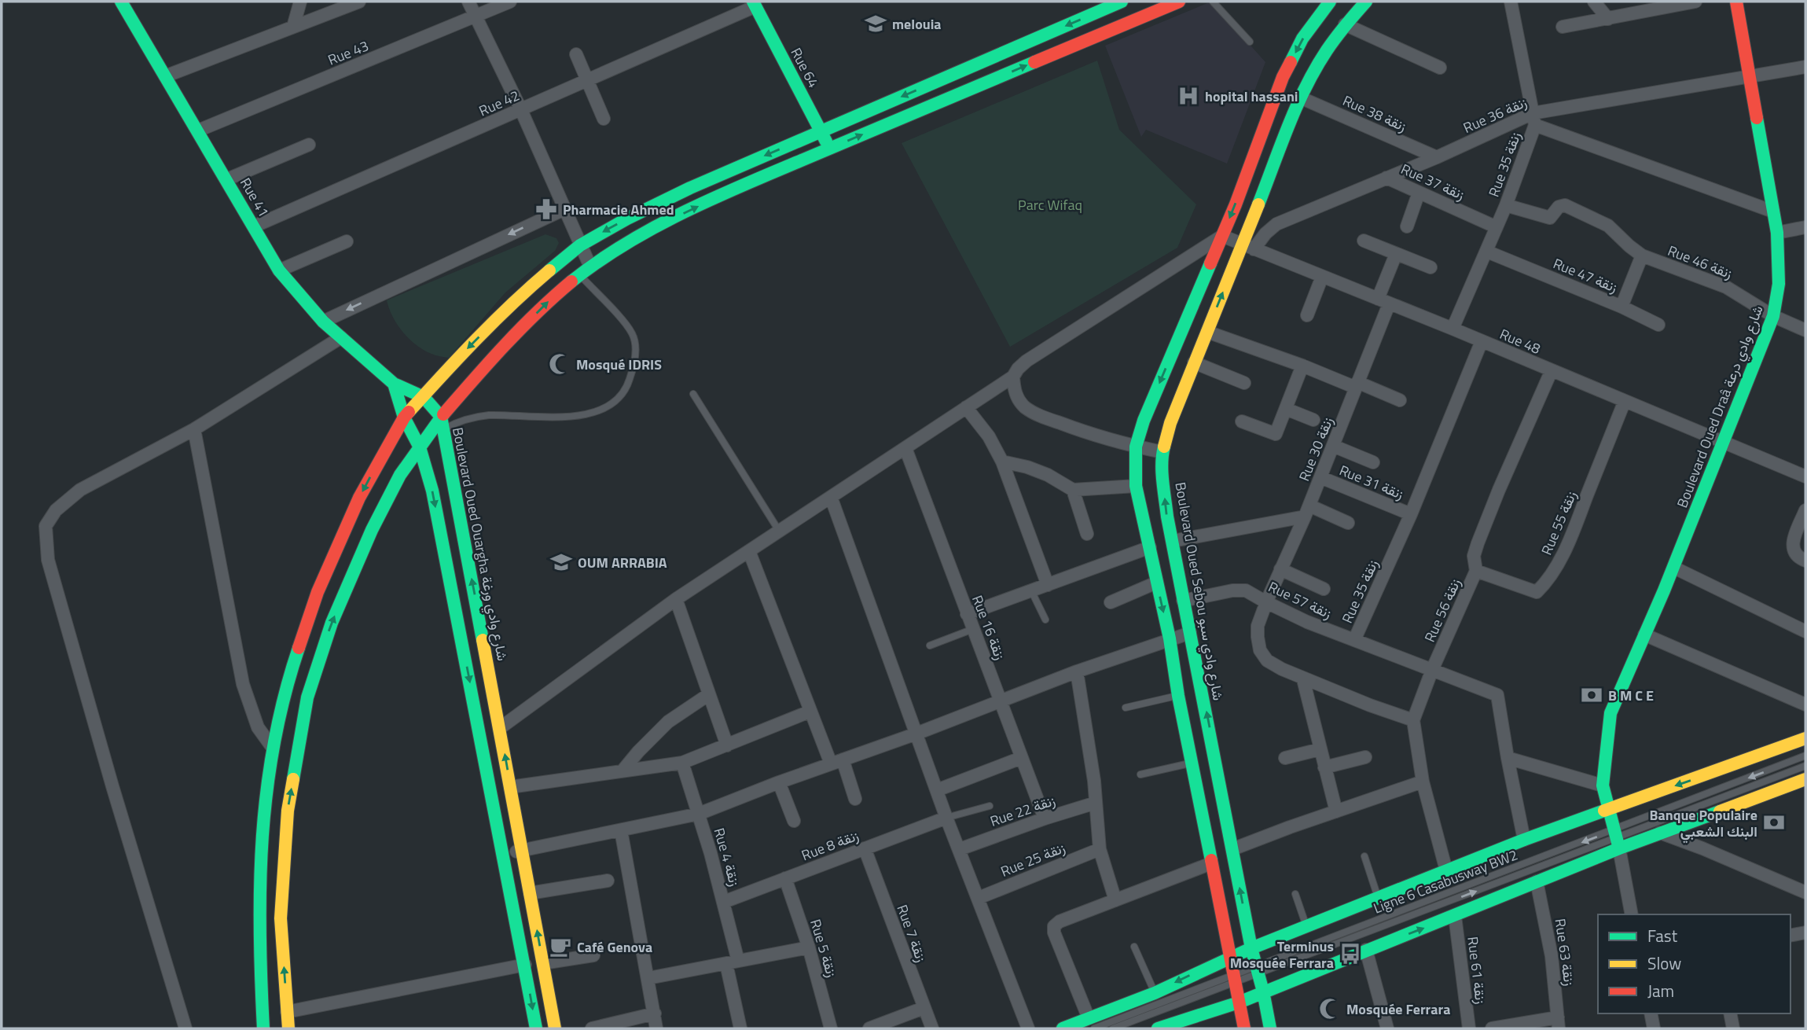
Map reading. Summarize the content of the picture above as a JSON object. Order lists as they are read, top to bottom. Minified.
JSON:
{"streets":{"street":["Rue 43","Rue 64","Rue 42","Rue 38 زنقة","Rue 36 زنقة","Rue 35 زنقة","Rue 37 زنقة","Rue 41","Rue 46 زنقة","Rue 47 زنقة","Rue 48","Boulevard Oued Draâ شارع وادي درعة","Rue 30 زنقة","Rue 31 زنقة","Rue 55 زنقة","Boulevard Oued Ouargha شارع وادي ورغة","Boulevard Oued Sebou شارع وادي سبو","Rue 57 زنقة","Rue 56 زنقة","Rue 16 زنقة","Rue 22 زنقة","Rue 8 زنقة","Rue 4 زنقة","Rue 25 زنقة","Rue 7 زنقة","Rue 5 زنقة","Rue 63 زنقة","Rue 61 زنقة"],"lane":["Ligne 6 Casabusway BW2"]},"crossings":[["Rue 43","Rue 41"],["Rue 64","Rue 42"],["Rue 42","Rue 41"],["Rue 38 زنقة","Rue 36 زنقة"],["Rue 38 زنقة","Boulevard Oued Sebou شارع وادي سبو"],["Rue 36 زنقة","Rue 35 زنقة"],["Rue 36 زنقة","Rue 37 زنقة"],["Rue 36 زنقة","Rue 48"],["Rue 36 زنقة","Boulevard Oued Draâ شارع وادي درعة"],["Rue 36 زنقة","Boulevard Oued Sebou شارع وادي سبو"],["Rue 35 زنقة","Rue 37 زنقة"],["Rue 35 زنقة","Rue 46 زنقة"],["Rue 35 زنقة","Rue 47 زنقة"],["Rue 35 زنقة","Rue 48"],["Rue 35 زنقة","Rue 31 زنقة"],["Rue 35 زنقة","Rue 57 زنقة"],["Rue 41","Boulevard Oued Ouargha شارع وادي ورغة"],["Rue 46 زنقة","Rue 47 زنقة"],["Rue 46 زنقة","Boulevard Oued Draâ شارع وادي درعة"],["Rue 48","Boulevard Oued Draâ شارع وادي درعة"],["Rue 48","Rue 30 زنقة"],["Rue 48","Rue 55 زنقة"],["Rue 48","Boulevard Oued Sebou شارع وادي سبو"],["Rue 48","Rue 56 زنقة"],["Boulevard Oued Draâ شارع وادي درعة","Ligne 6 Casabusway BW2"],["Rue 30 زنقة","Rue 31 زنقة"],["Rue 30 زنقة","Rue 57 زنقة"],["Rue 30 زنقة","Rue 56 زنقة"],["Rue 55 زنقة","Rue 56 زنقة"],["Boulevard Oued Sebou شارع وادي سبو","Rue 57 زنقة"],["Boulevard Oued Sebou شارع وادي سبو","Ligne 6 Casabusway BW2"],["Rue 57 زنقة","Rue 56 زنقة"],["Rue 16 زنقة","Rue 22 زنقة"],["Rue 8 زنقة","Rue 4 زنقة"],["Rue 8 زنقة","Rue 7 زنقة"],["Rue 8 زنقة","Rue 5 زنقة"]],"parks":["Parc Wifaq"],"places":{"school or university":["melouia","OUM ARRABIA"],"hospital":["hopital hassani"],"pharmacy":["Pharmacie Ahmed"],"mosque":["Mosqué IDRIS","Mosquée Ferrara"],"bank":["B M C E","Banque Populaire البنك الشعبي"],"cafe":["Café Genova"],"bus stop":["Terminus Mosquée Ferrara"]},"legend":["Fast","Slow","Jam"]}
